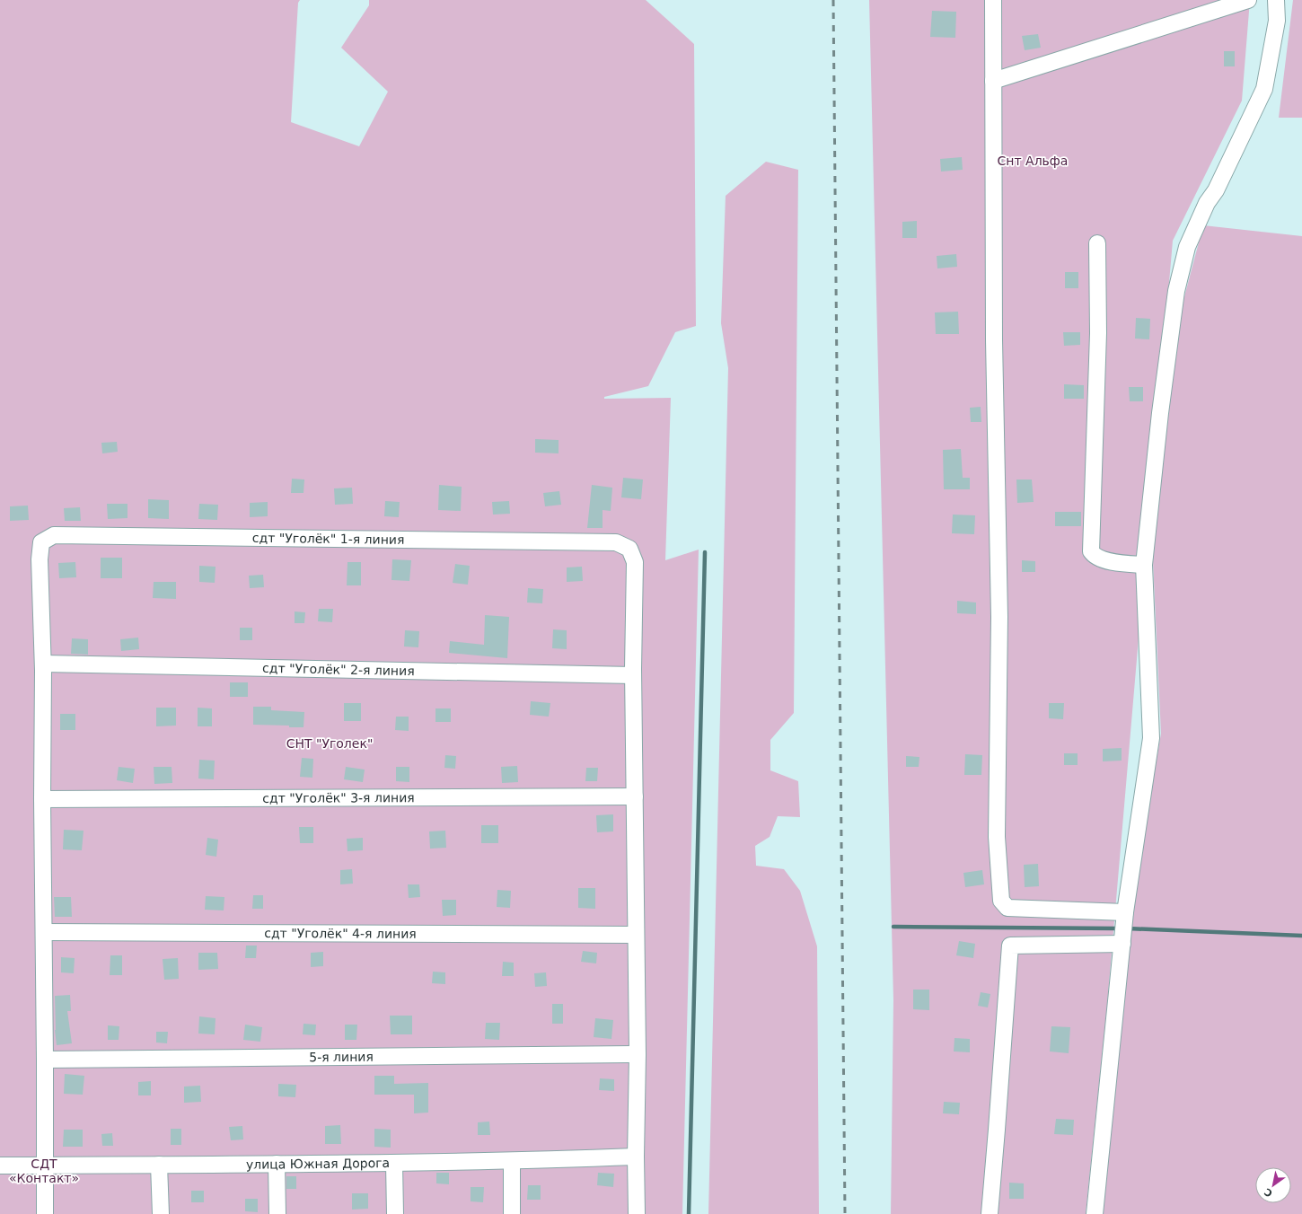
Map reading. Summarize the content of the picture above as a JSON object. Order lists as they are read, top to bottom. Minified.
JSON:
{"streets":{"street":["сдт \"Уголёк\" 1-я линия","сдт \"Уголёк\" 2-я линия","сдт \"Уголёк\" 3-я линия","сдт \"Уголёк\" 4-я линия","5-я линия","улица Южная Дорога"]},"crossings":[["сдт \"Уголёк\" 1-я линия","сдт \"Уголёк\" 2-я линия"]],"parks":["Снт Альфа","СНТ \"Уголек\"","СДТ «Контакт»"],"north":"bottom left"}
